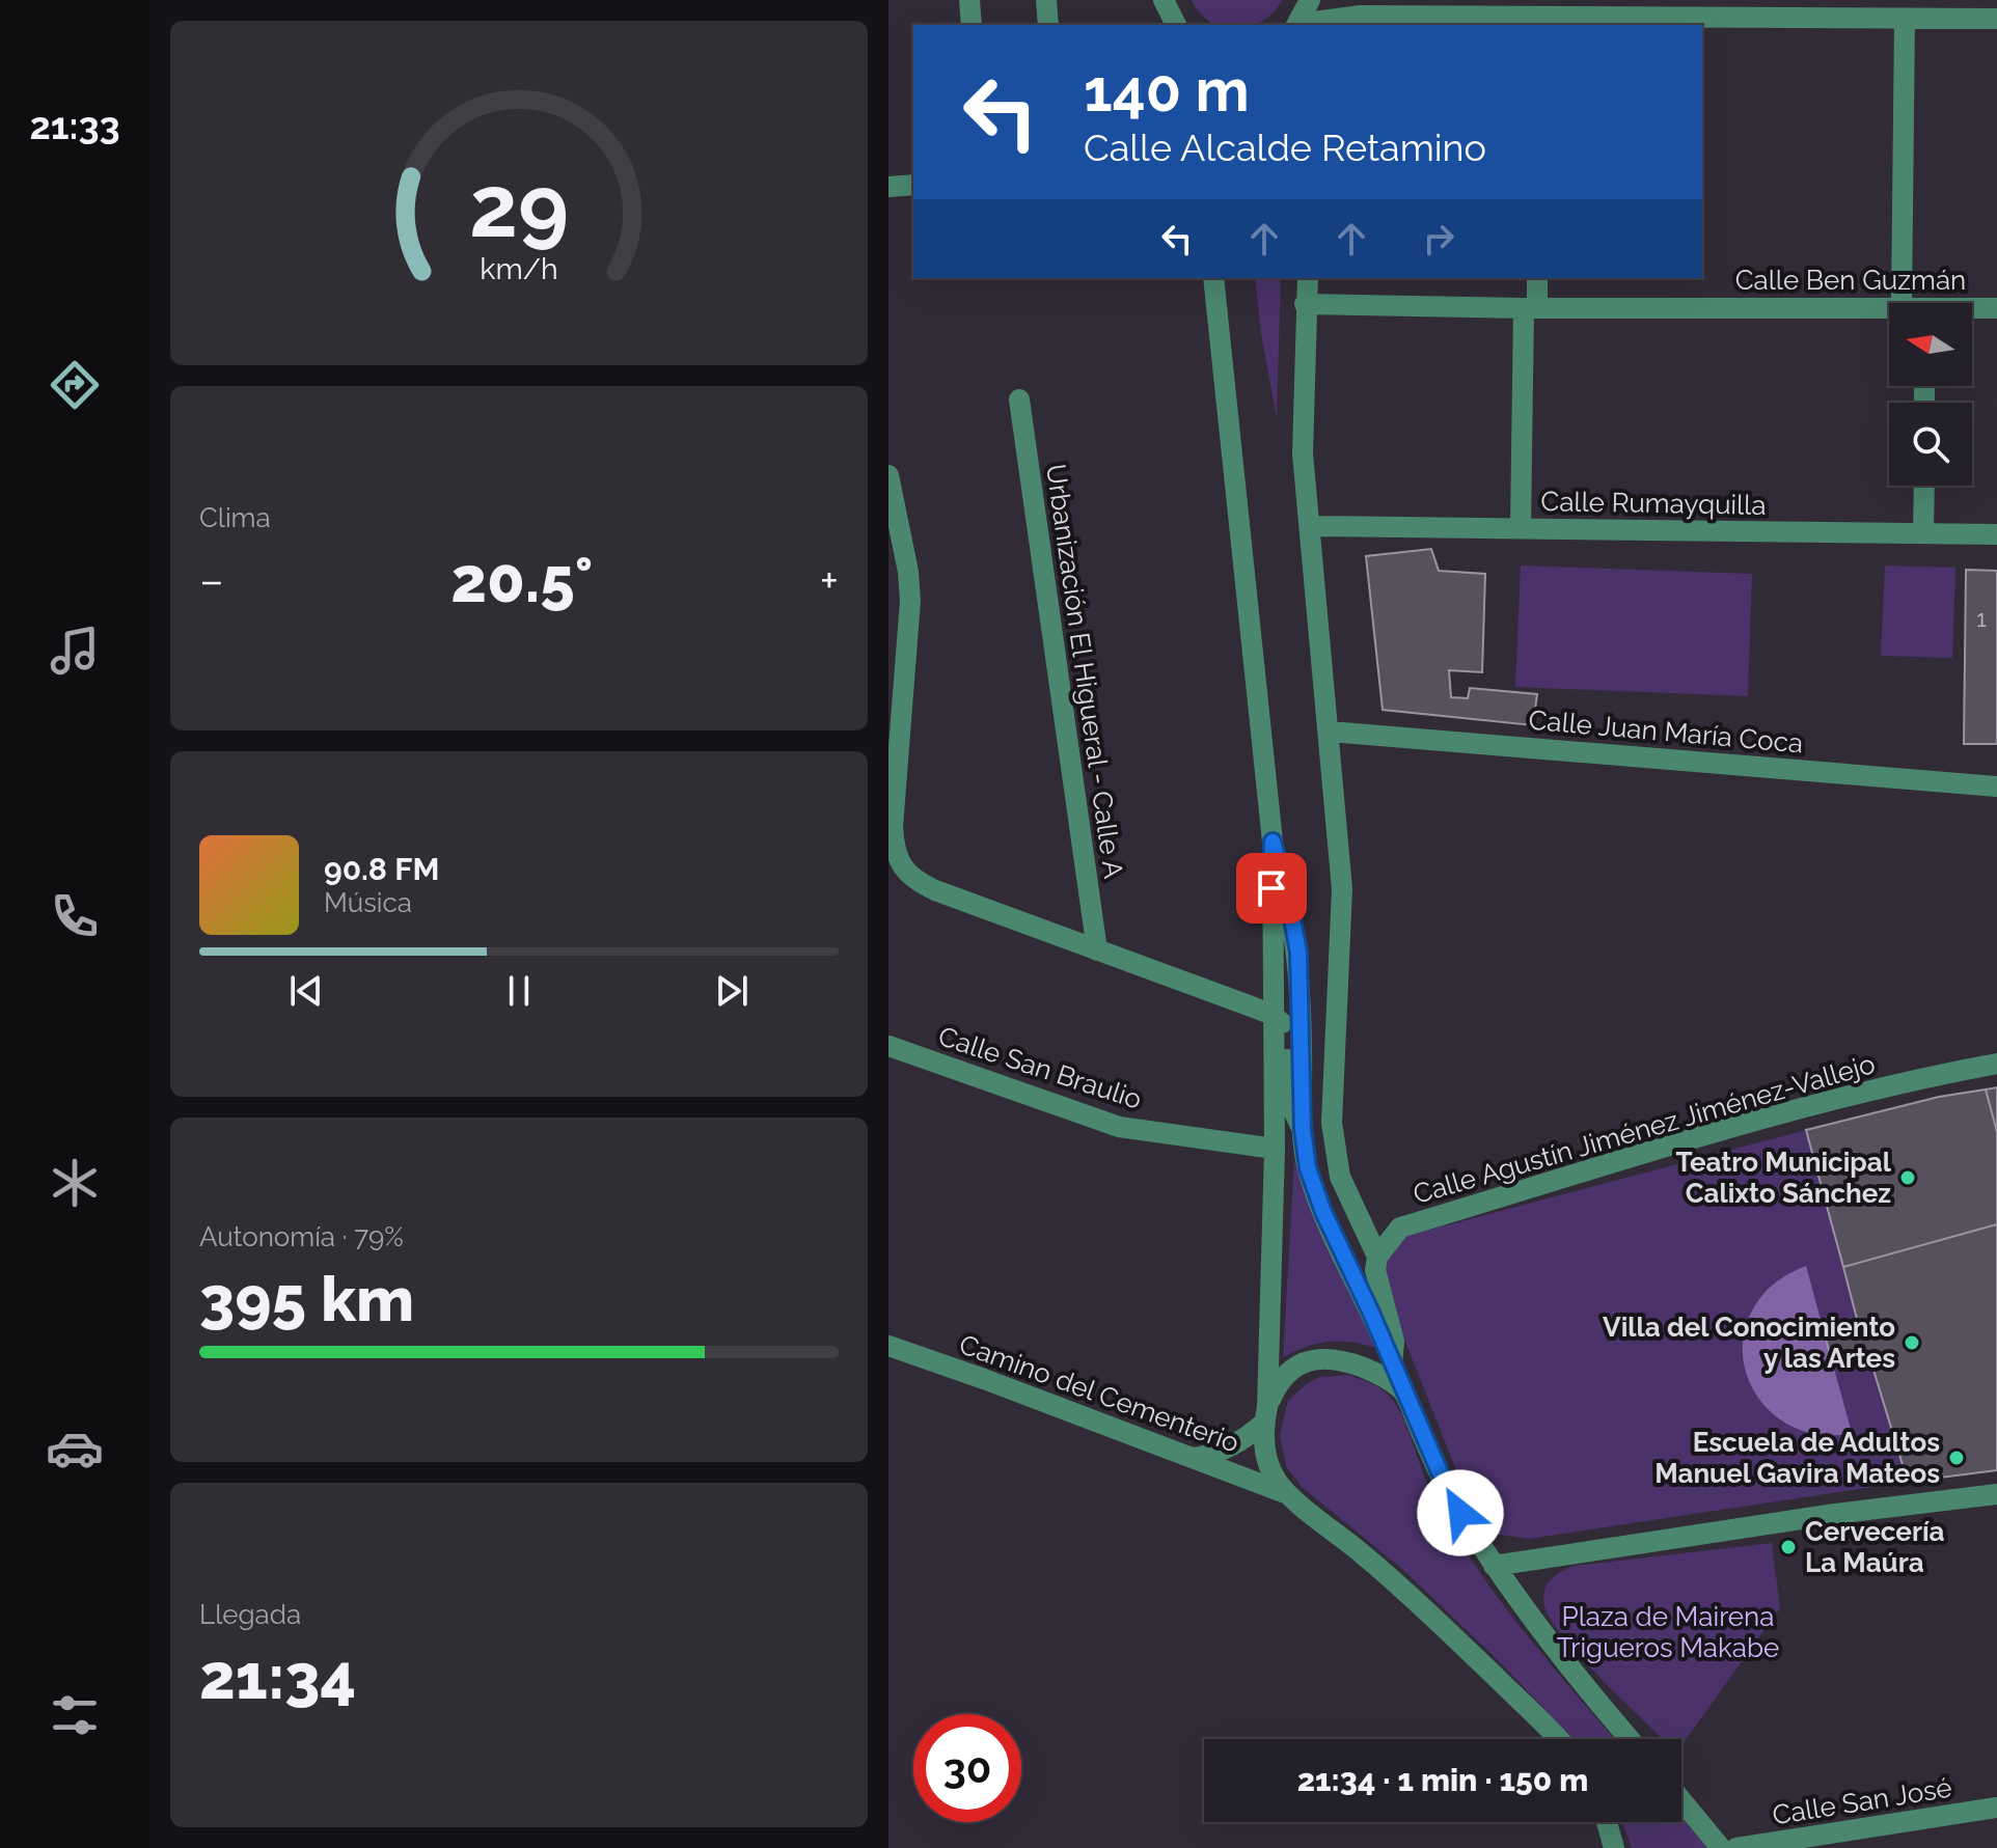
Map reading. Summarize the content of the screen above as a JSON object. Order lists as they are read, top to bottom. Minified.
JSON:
{"streets":{"street":["Calle Ben Guzmán","Calle Rumayquilla","Urbanización El Higueral - Calle A","Calle Juan María Coca","Calle San Braulio","Calle Agustín Jiménez Jiménez-Vallejo","Camino del Cementerio","Calle San José"]},"parks":["Plaza de Mairena Trigueros Makabe"],"places":["Teatro Municipal Calixto Sánchez","Villa del Conocimiento y las Artes","Escuela de Adultos Manuel Gavira Mateos","Cervecería La Maúra"],"house_numbers":["1"],"north":"left","page":{"tabs":"21:33","turn":["140 m","Calle Alcalde Retamino"],"tile":["Clima",["Autonomía · 79%","395 km"],["Llegada","21:34"]],"heat":["−","20.5°","+"],"song":["90.8 FM","Música"],"limit":"30","trip":"21:34 · 1 min · 150 m","gauge":["29","km/h"]}}
